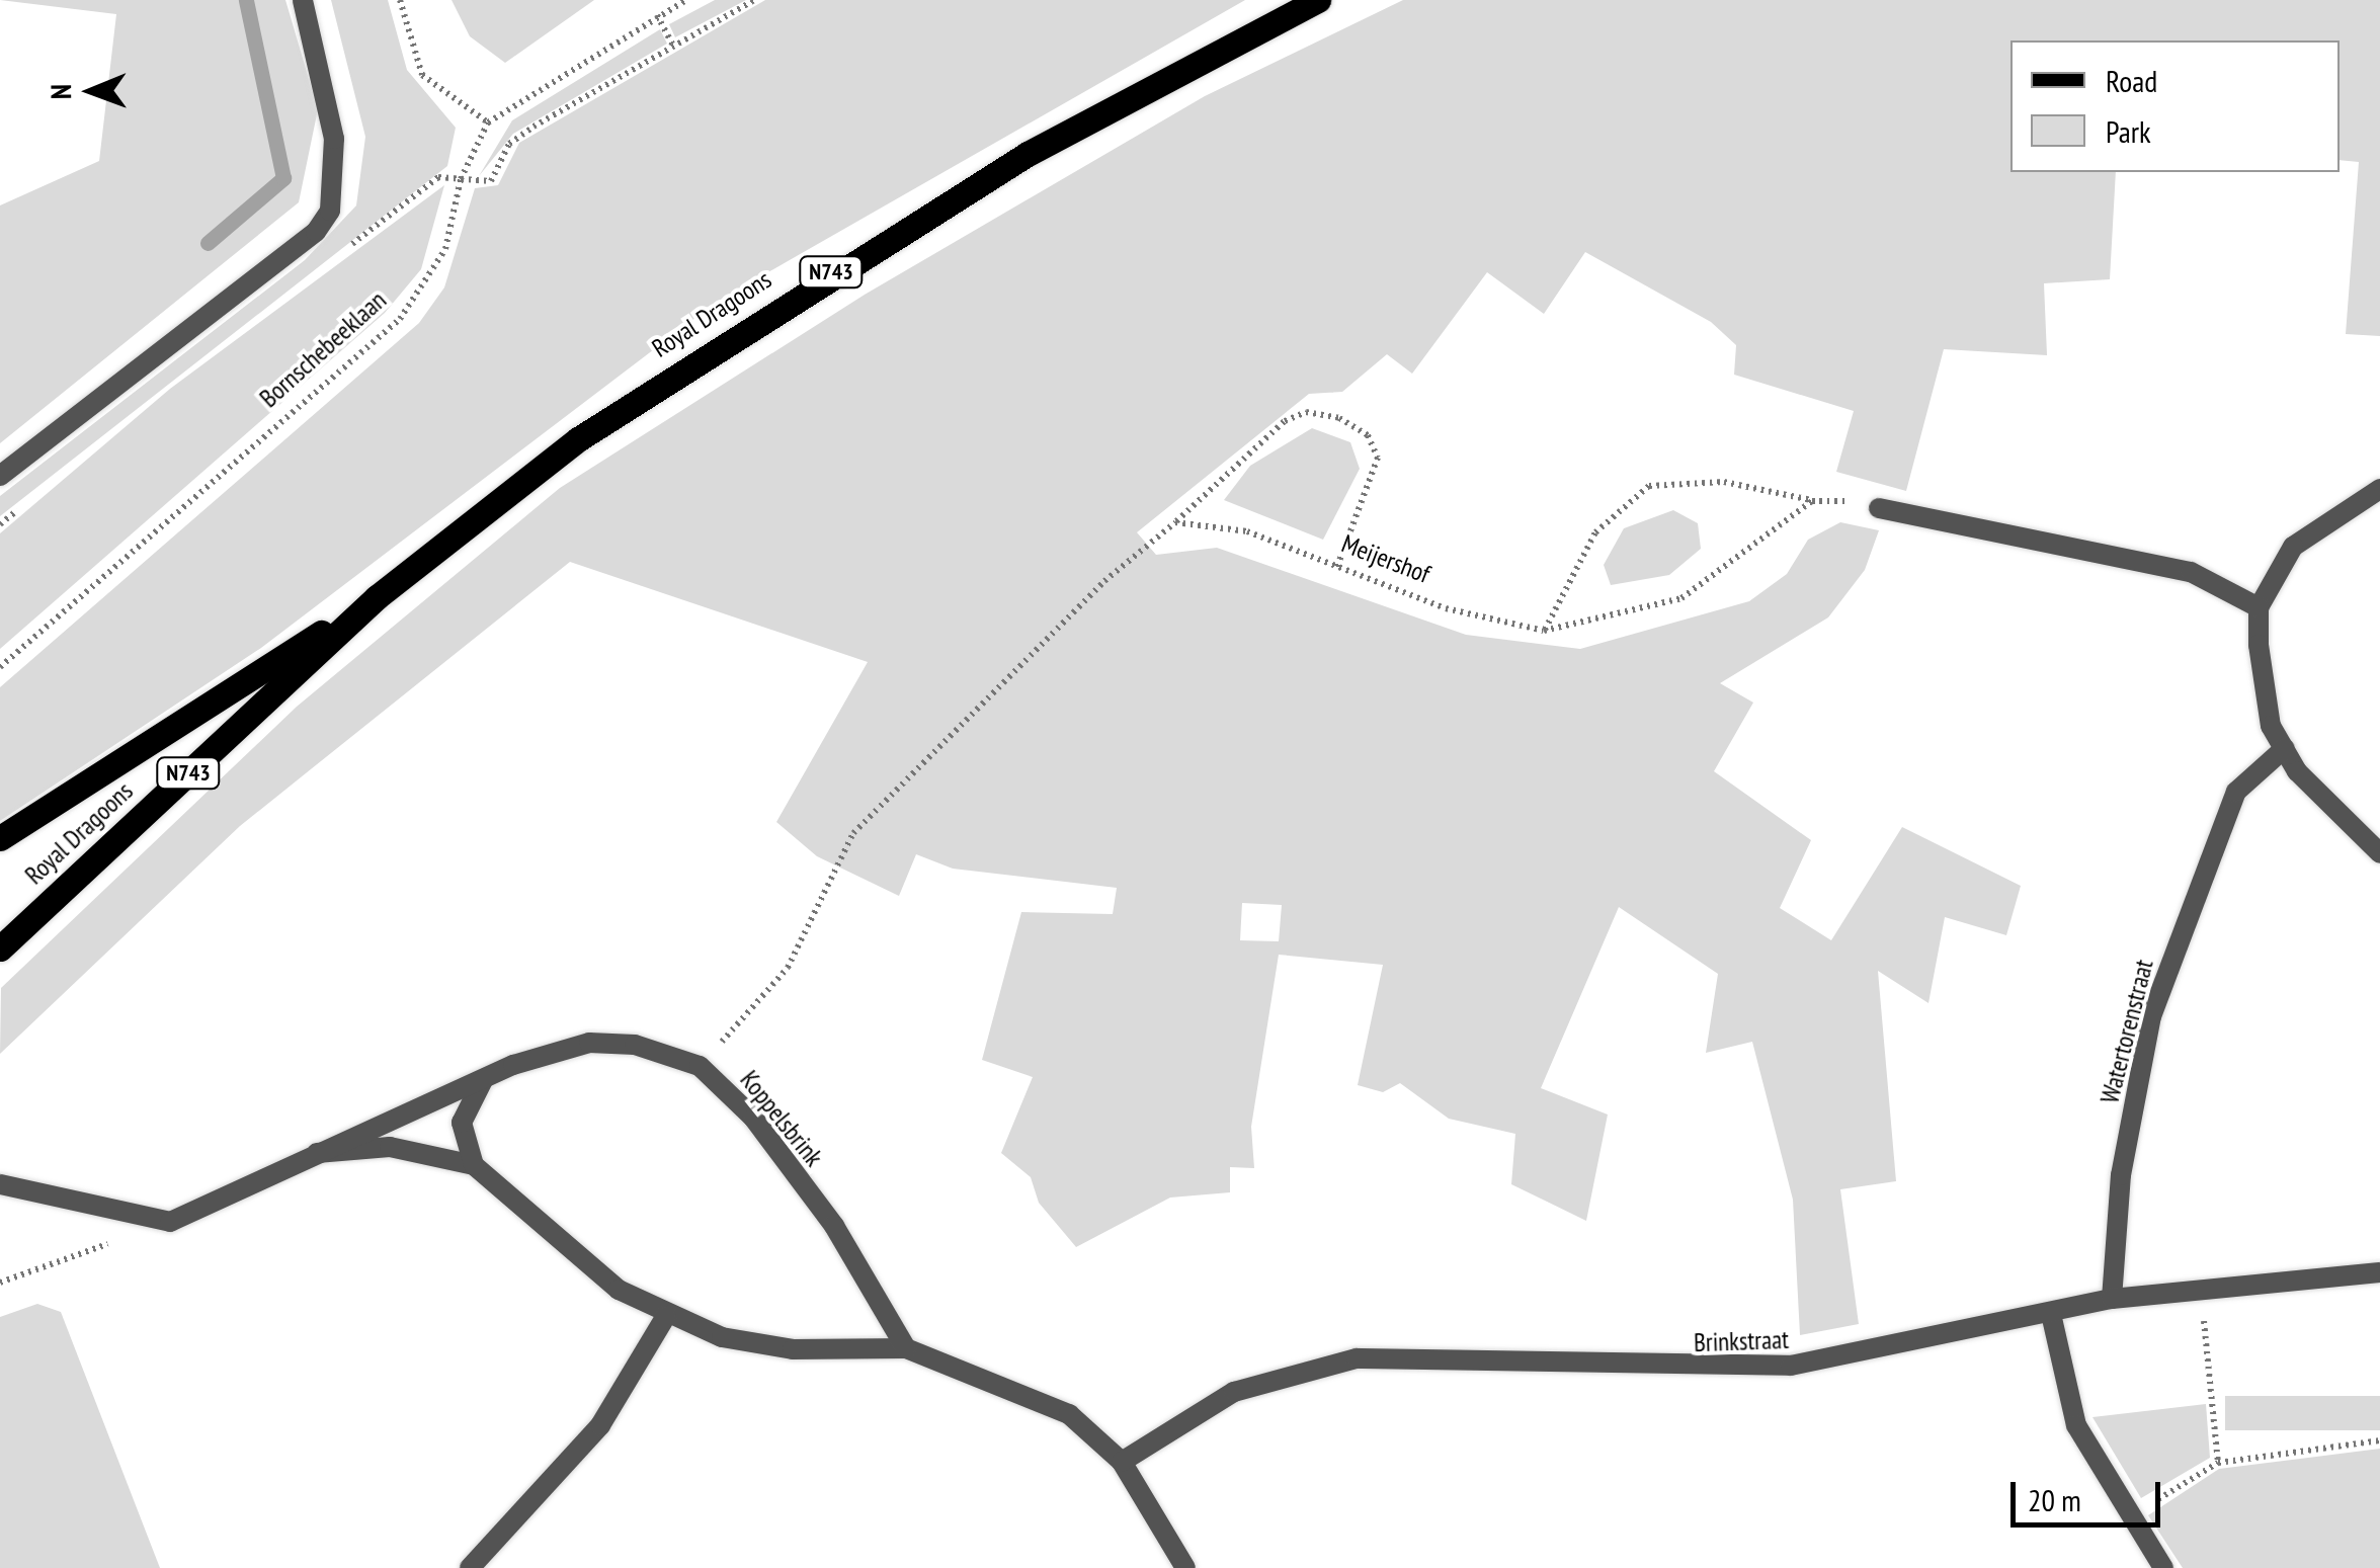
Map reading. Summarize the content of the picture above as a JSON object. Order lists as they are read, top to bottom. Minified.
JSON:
{"streets":{"main road":["N743","Royal Dragoons"],"street":["Watertorenstraat","Koppelsbrink","Brinkstraat"],"path":["Bornschebeeklaan","Meijershof"]},"crossings":[["Watertorenstraat","Brinkstraat"],["Koppelsbrink","Brinkstraat"]],"legend":["Road","Park"],"scale_bar":"20 m","north":"left"}
